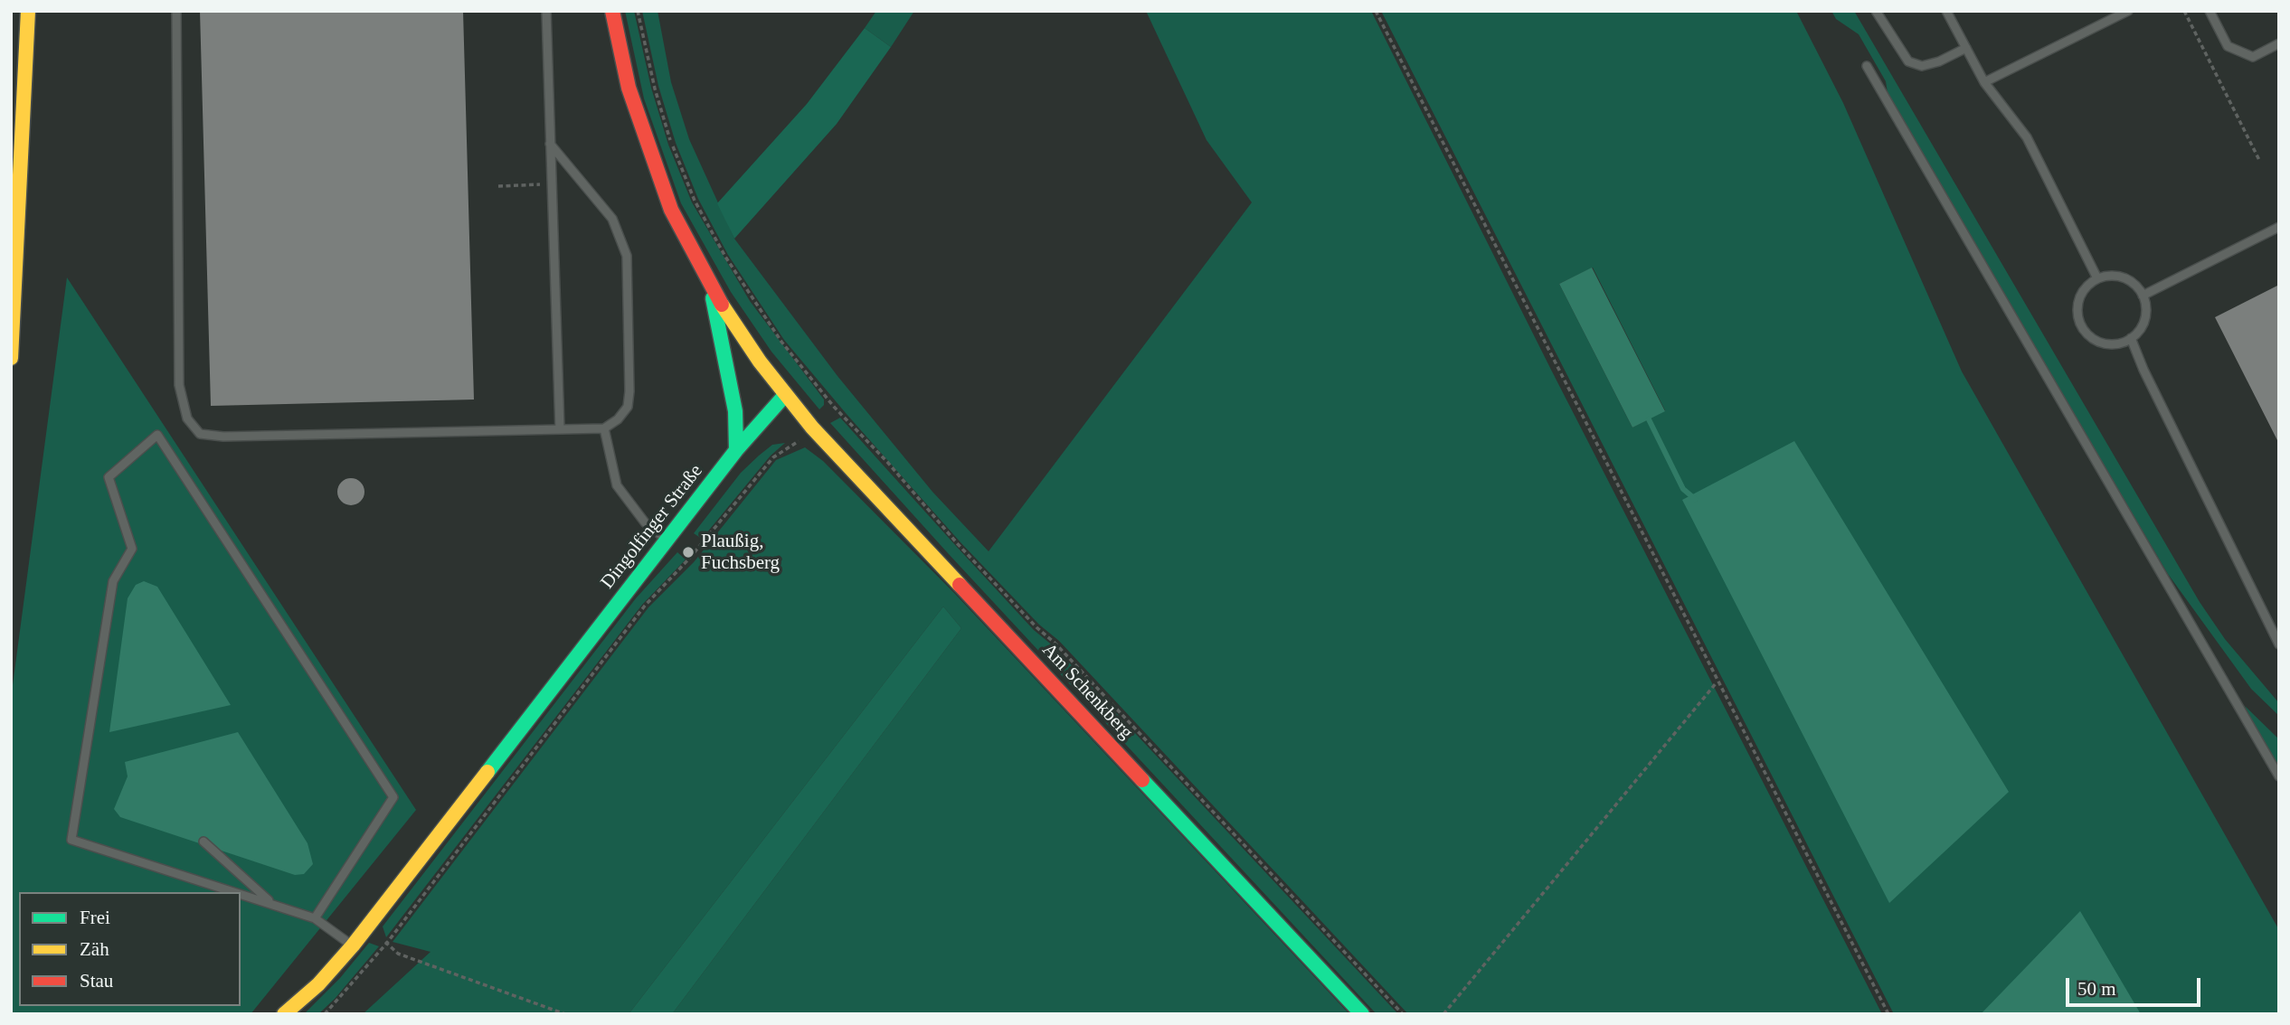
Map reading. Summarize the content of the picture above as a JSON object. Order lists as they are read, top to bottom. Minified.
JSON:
{"streets":{"main road":["Dingolfinger Straße","Am Schenkberg"]},"crossings":[["Dingolfinger Straße","Am Schenkberg"]],"places":["Plaußig, Fuchsberg"],"legend":["Frei","Zäh","Stau"],"scale_bar":"50 m"}
